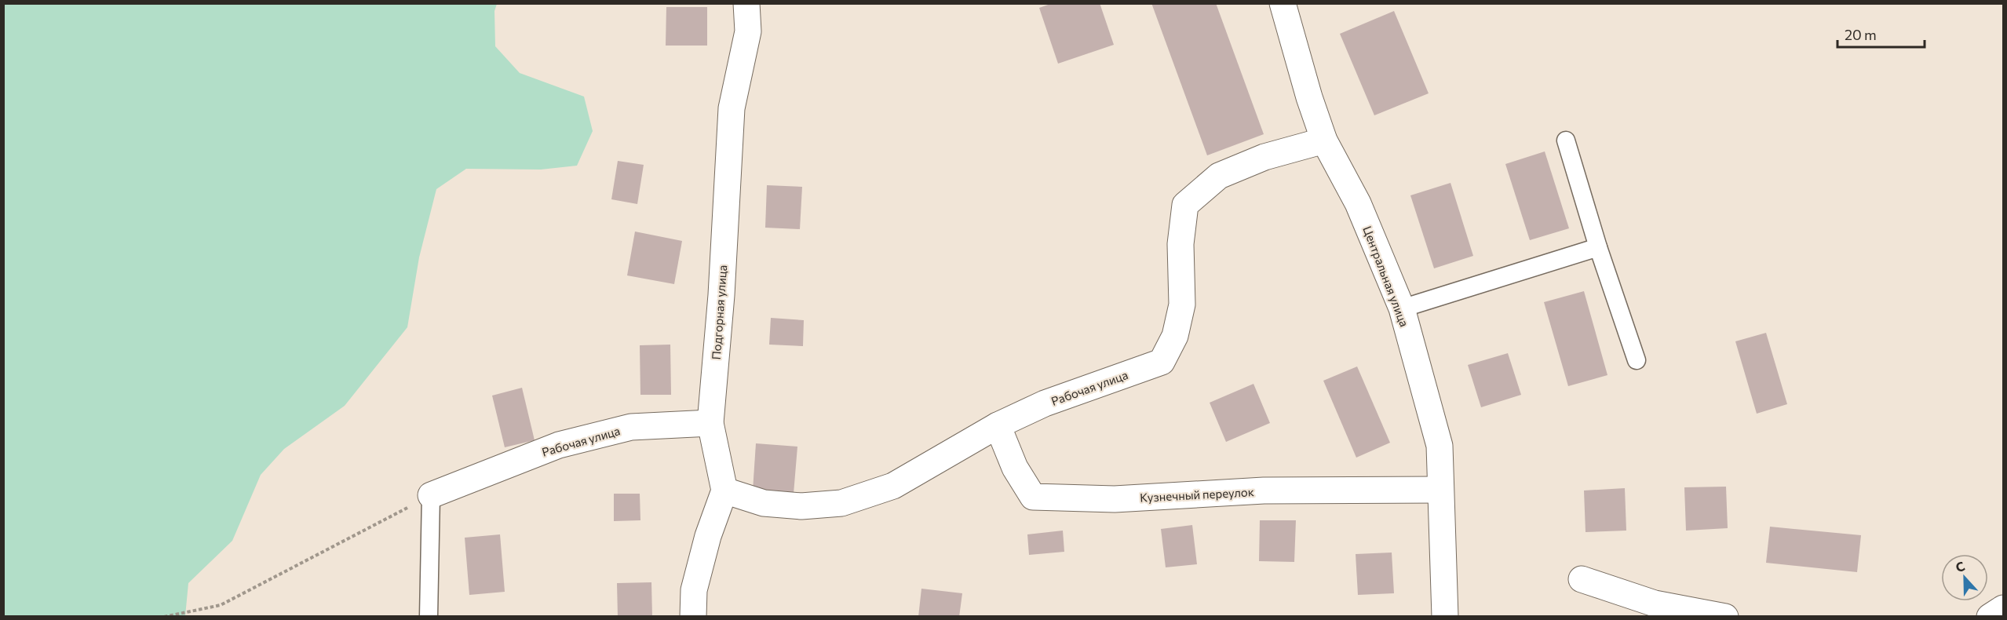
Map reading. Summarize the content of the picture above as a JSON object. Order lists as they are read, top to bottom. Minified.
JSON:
{"streets":{"street":["Центральная улица","Подгорная улица","Рабочая улица","Кузнечный переулок"]},"crossings":[["Центральная улица","Рабочая улица"],["Центральная улица","Кузнечный переулок"],["Подгорная улица","Рабочая улица"],["Рабочая улица","Кузнечный переулок"]],"scale_bar":"20 m","north":"top"}
